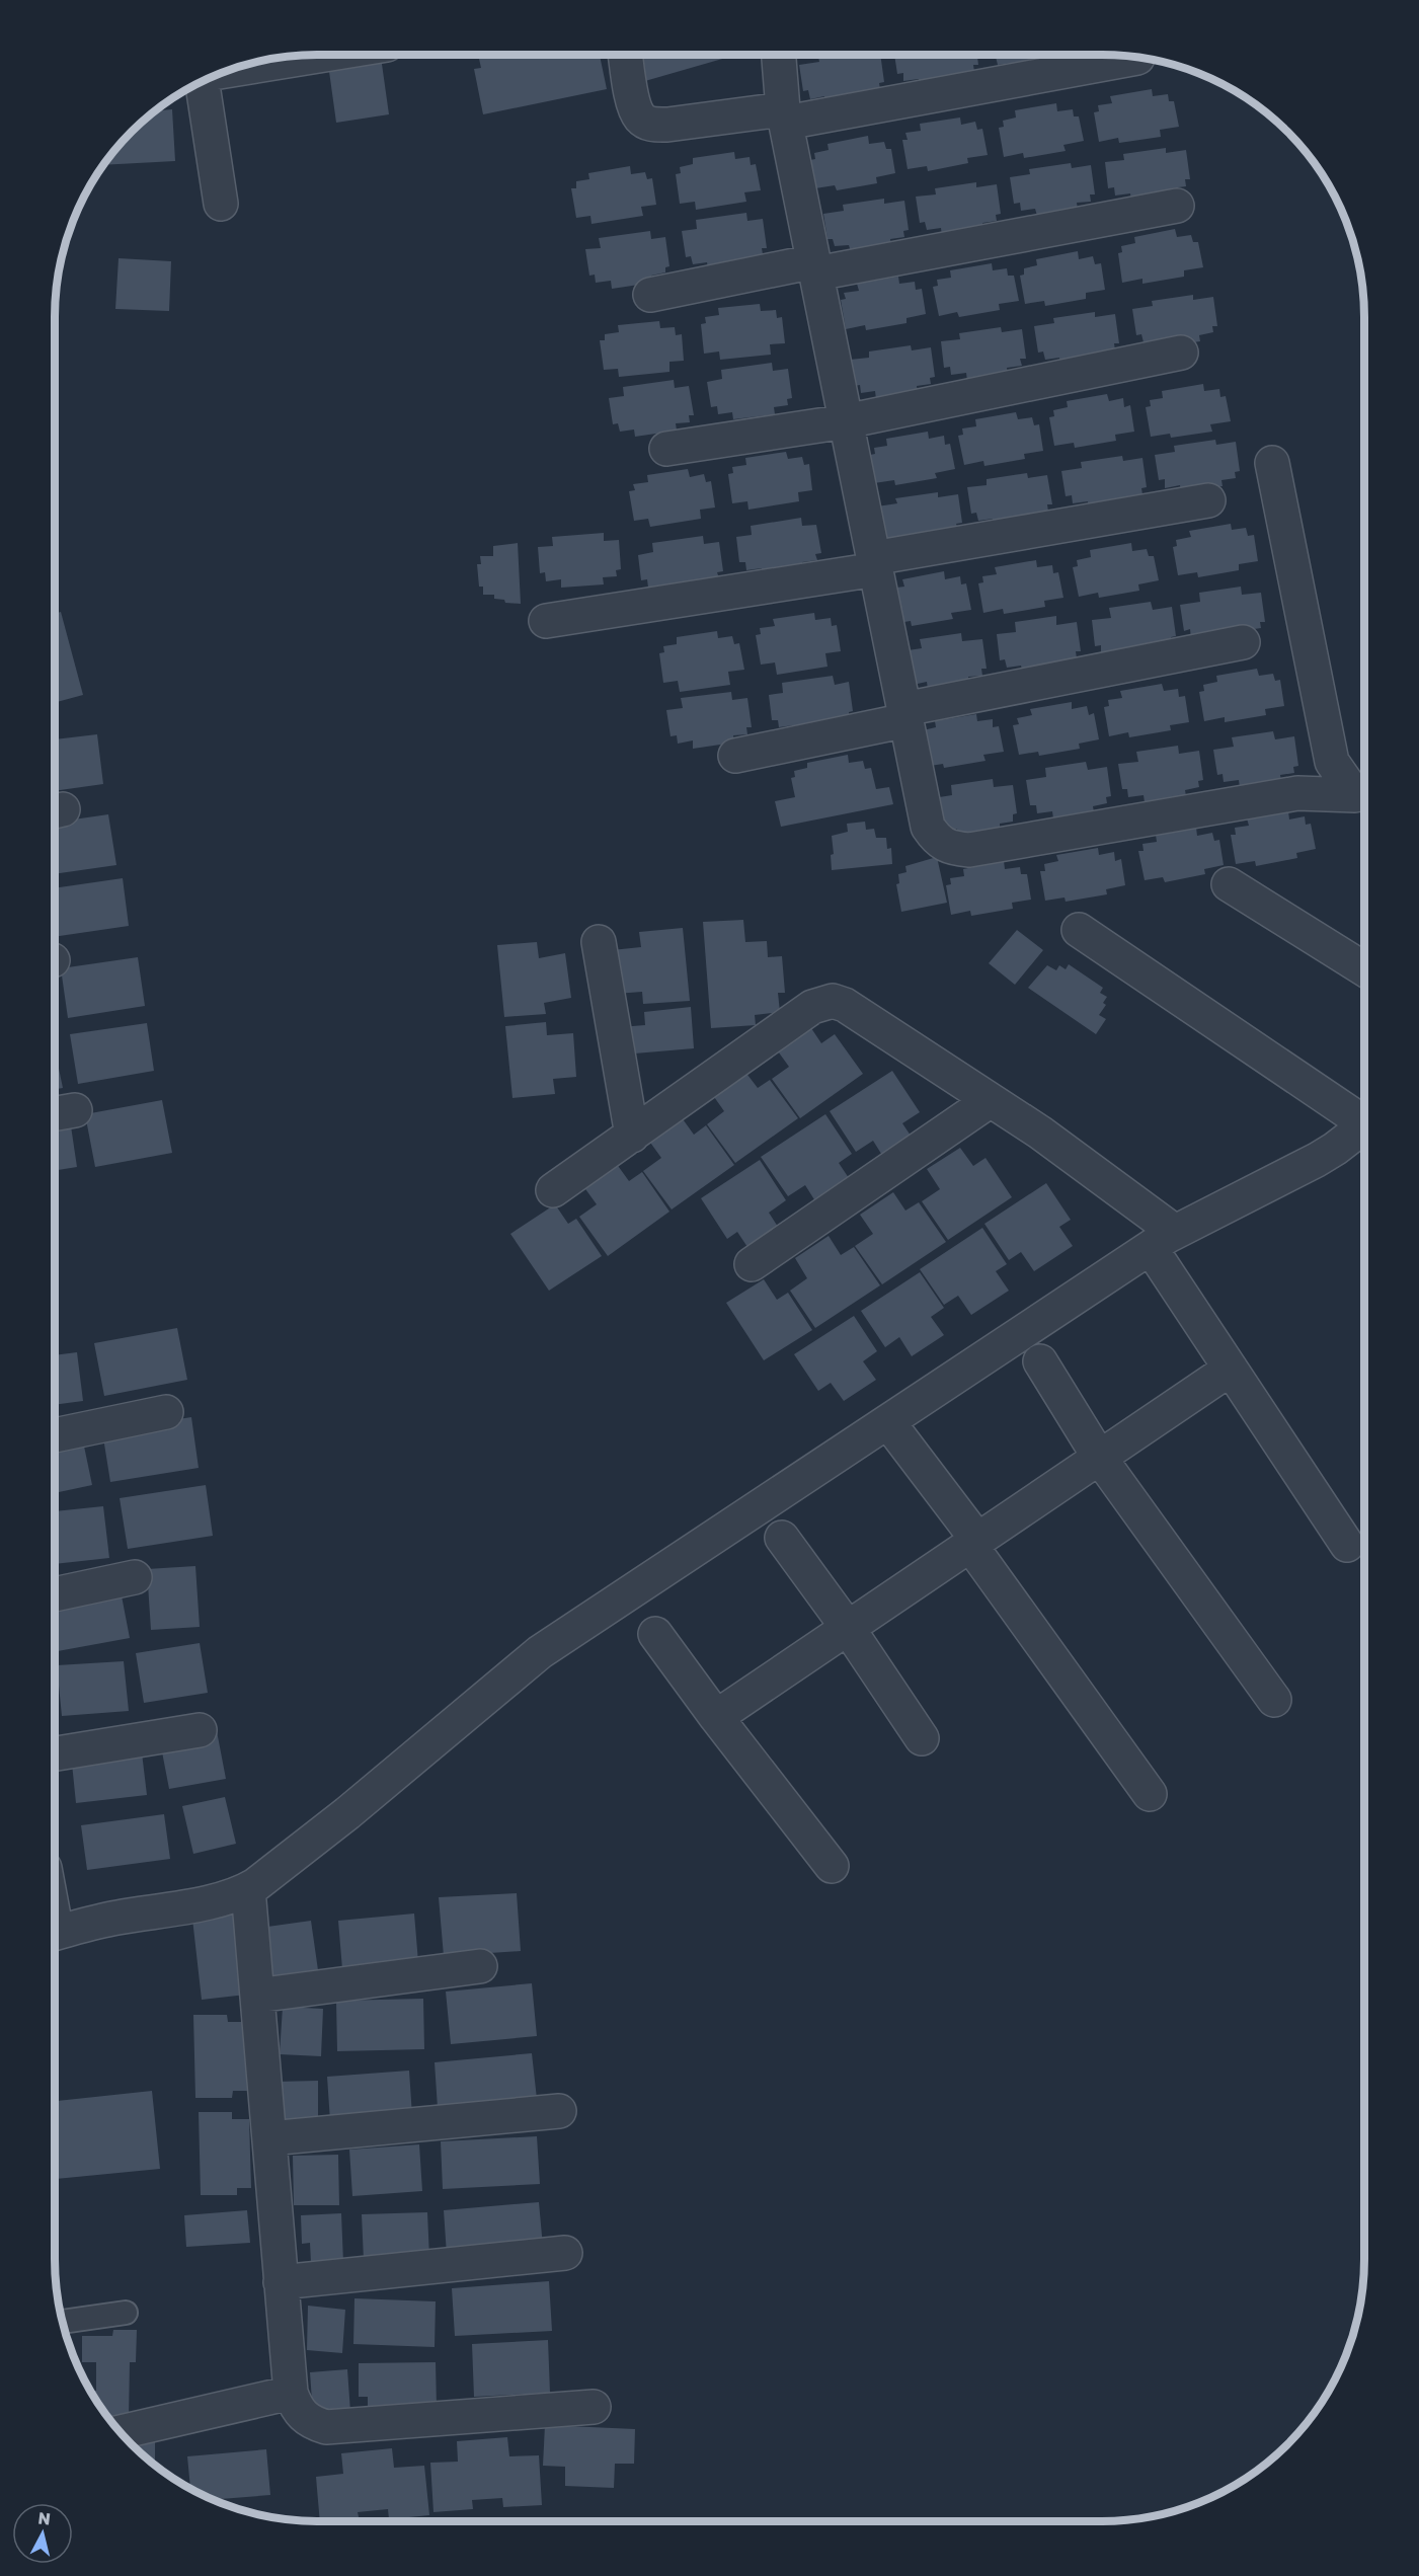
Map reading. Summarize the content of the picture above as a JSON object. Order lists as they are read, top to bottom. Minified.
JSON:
{"north":"top"}
